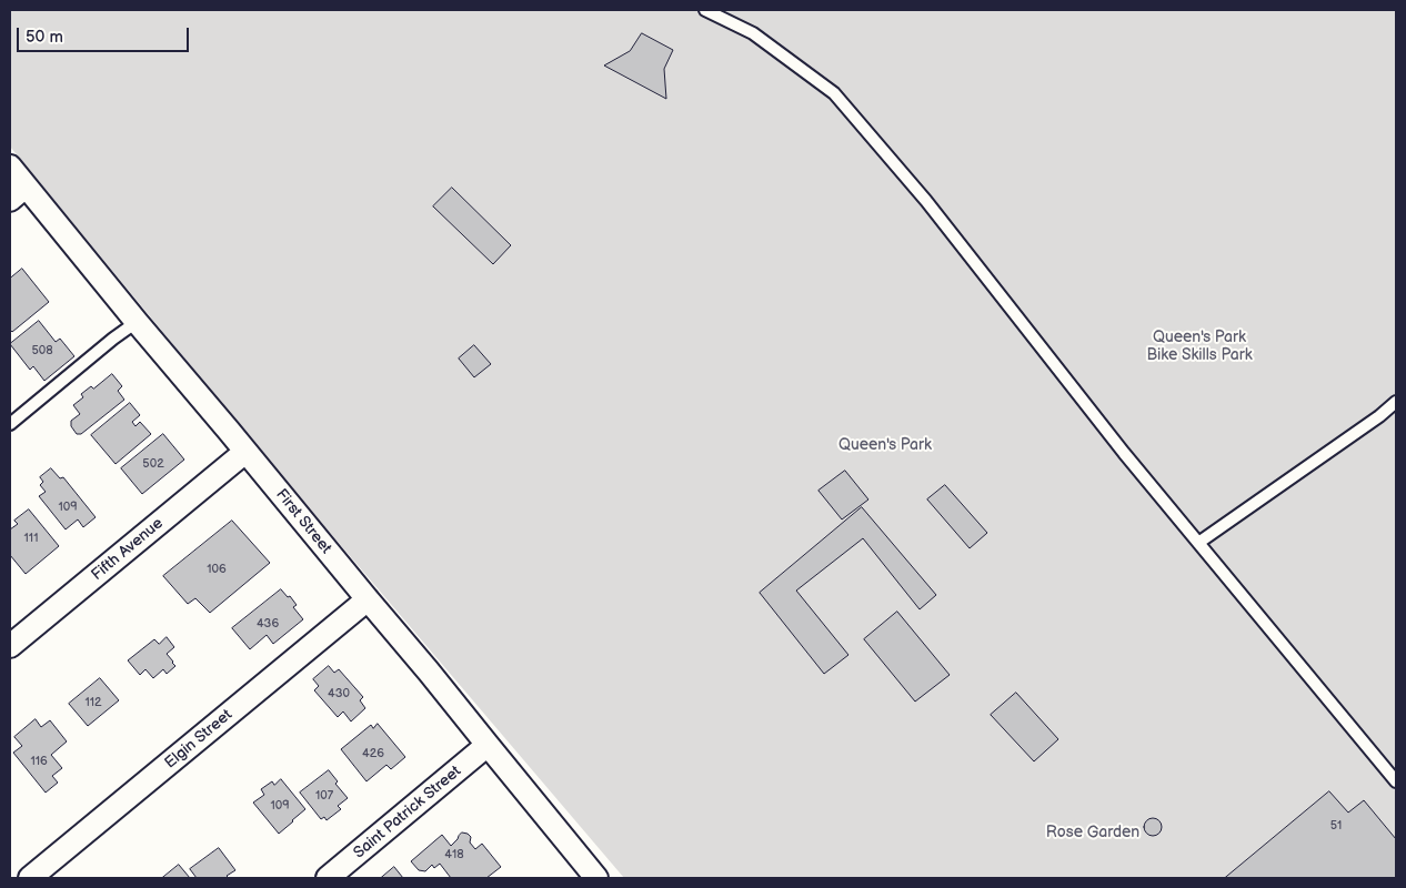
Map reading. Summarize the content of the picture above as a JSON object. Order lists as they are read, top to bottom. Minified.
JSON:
{"streets":{"street":["First Street","Fifth Avenue","Elgin Street","Saint Patrick Street"]},"crossings":[["First Street","Fifth Avenue"],["First Street","Elgin Street"],["First Street","Saint Patrick Street"]],"parks":["Queen's Park Bike Skills Park","Queen's Park","Rose Garden"],"house_numbers":["508","502","109","111","106","436","430","112","426","116","107","109","51","418"],"scale_bar":"50 m"}
